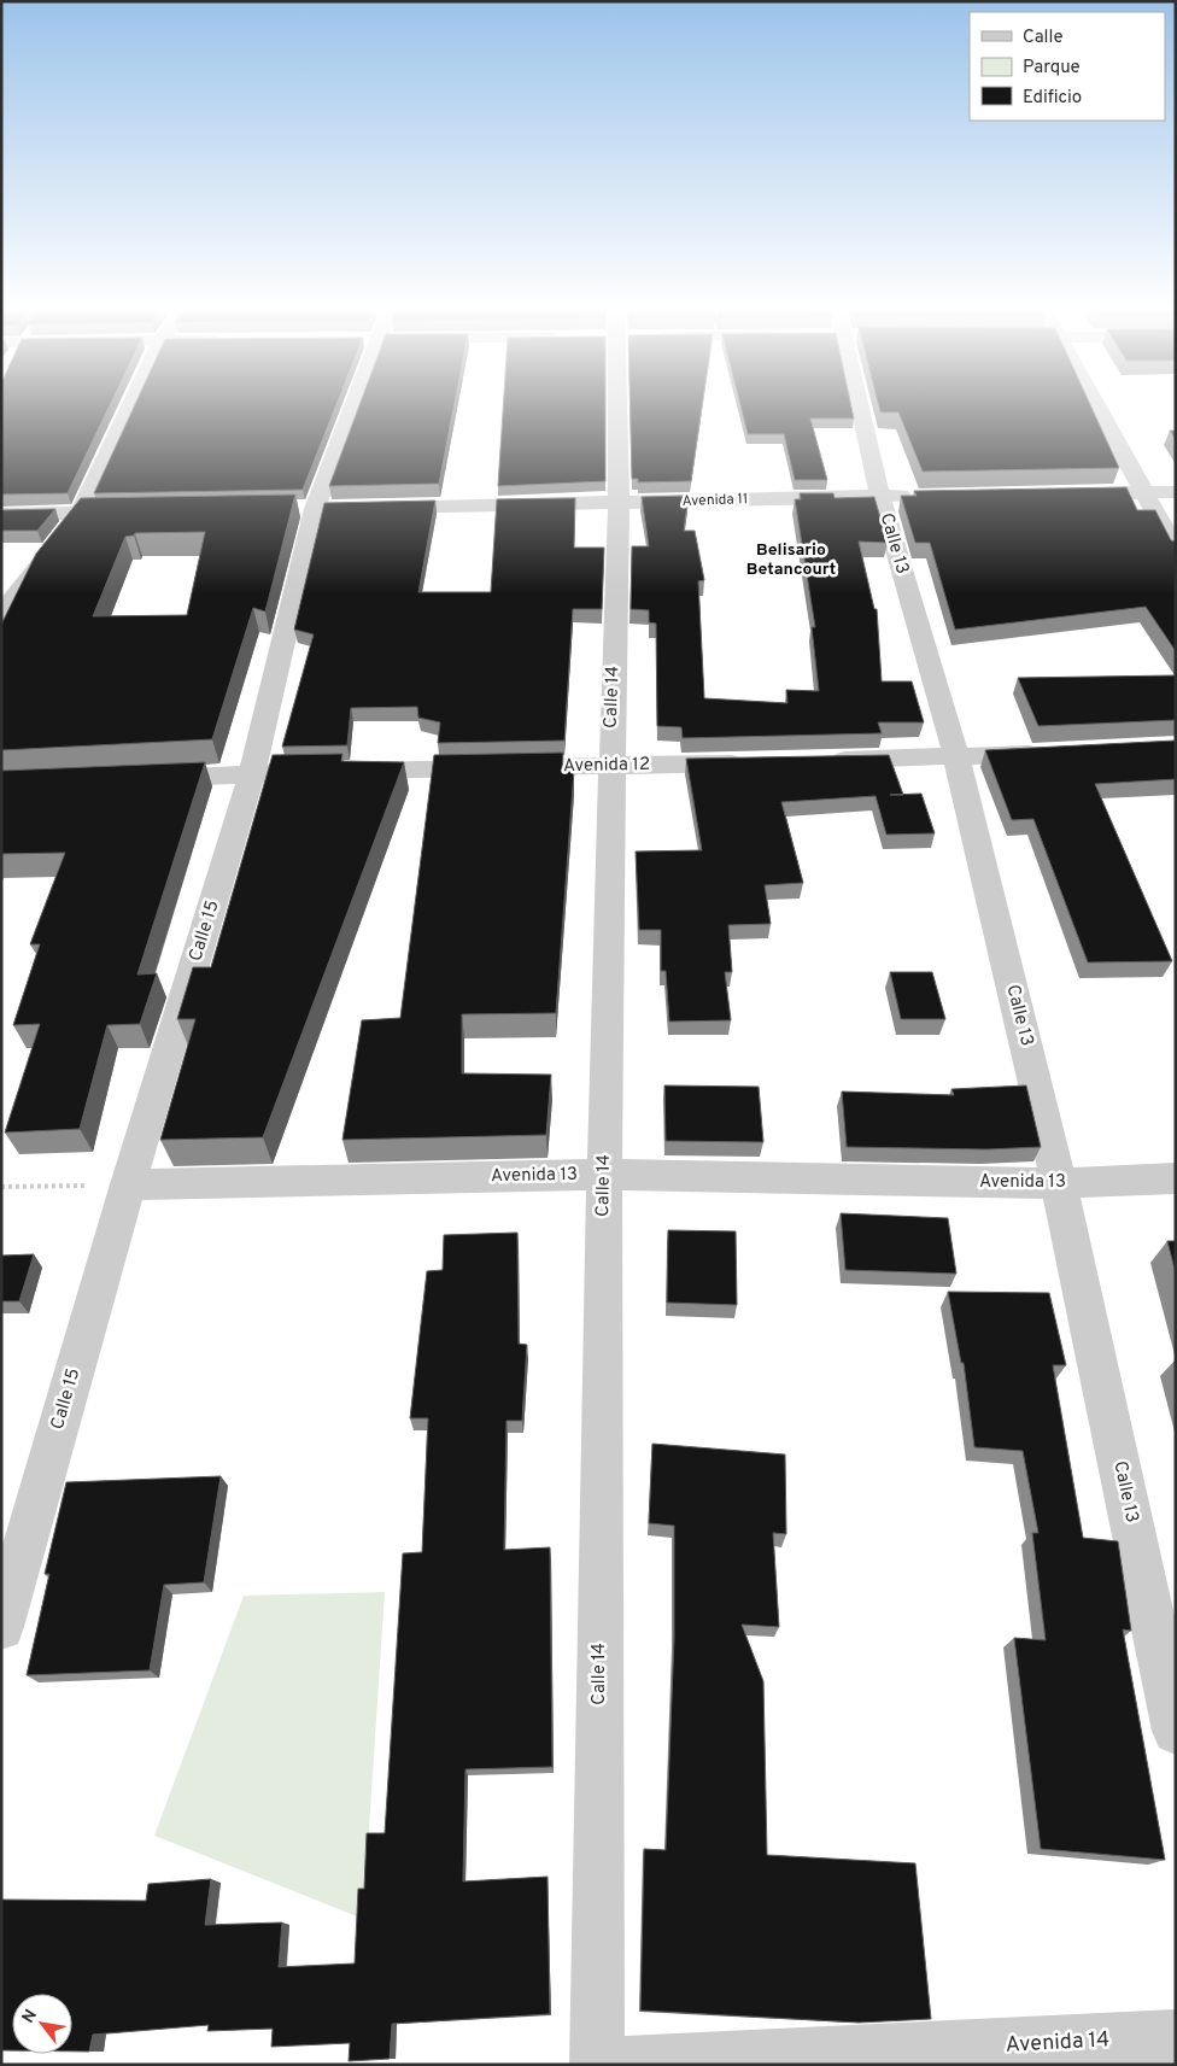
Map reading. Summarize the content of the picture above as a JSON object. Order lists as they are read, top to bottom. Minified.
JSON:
{"streets":{"street":["Avenida 11","Calle 13","Calle 14","Avenida 12","Calle 15","Avenida 13","Avenida 14"]},"crossings":[["Avenida 11","Calle 13"],["Avenida 11","Calle 14"],["Calle 13","Avenida 13"],["Calle 14","Avenida 12"],["Calle 14","Avenida 13"],["Calle 15","Avenida 13"]],"districts":["Belisario Betancourt"],"legend":["Calle","Parque","Edificio"],"north":"top left"}
